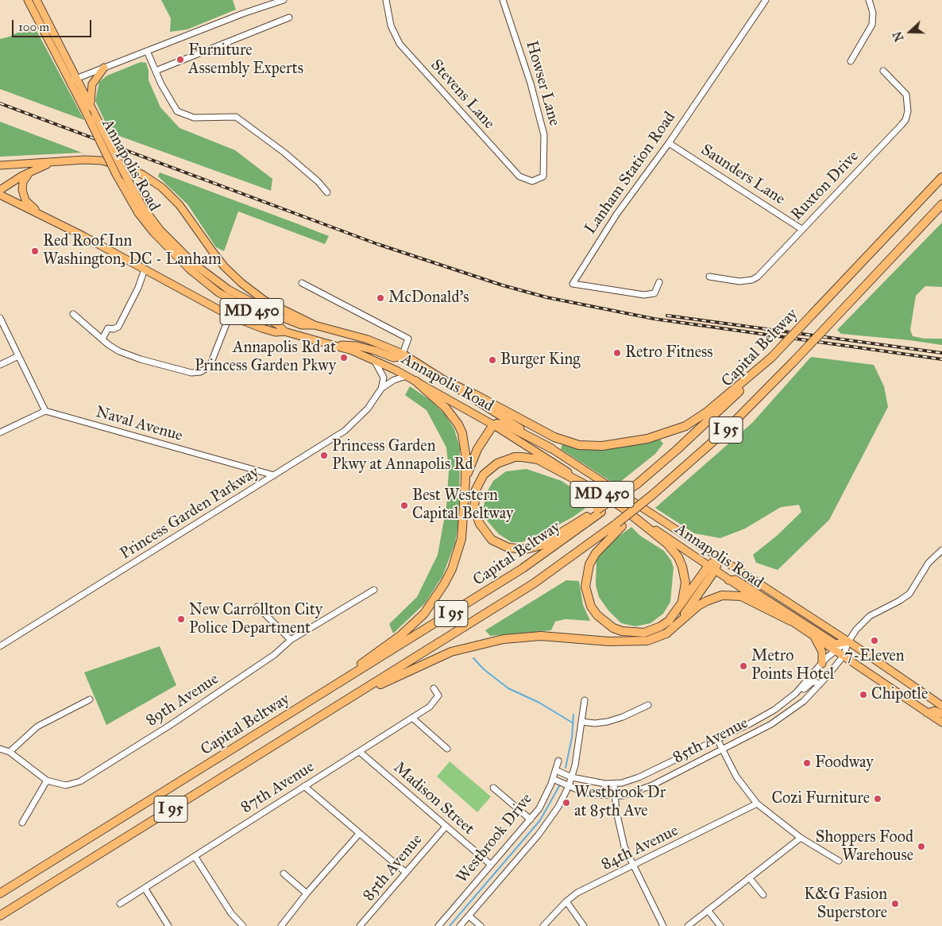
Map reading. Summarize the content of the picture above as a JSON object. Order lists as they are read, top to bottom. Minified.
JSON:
{"streets":{"highway":["Capital Beltway","I 95"],"main road":["Annapolis Road","MD 450"],"street":["Howser Lane","Stevens Lane","Lanham Station Road","Saunders Lane","Ruxton Drive","Naval Avenue","Princess Garden Parkway","89th Avenue","85th Avenue","87th Avenue","Madison Street","Westbrook Drive","84th Avenue"]},"crossings":[["Howser Lane","Stevens Lane"],["Annapolis Road","Princess Garden Parkway"],["Annapolis Road","85th Avenue"],["Lanham Station Road","Saunders Lane"],["Saunders Lane","Ruxton Drive"],["Naval Avenue","Princess Garden Parkway"],["85th Avenue","Madison Street"],["85th Avenue","Westbrook Drive"],["87th Avenue","Madison Street"],["Madison Street","Westbrook Drive"]],"places":["Furniture Assembly Experts","Red Roof Inn Washington, DC - Lanham","McDonald's","Retro Fitness","Annapolis Rd at Princess Garden Pkwy","Burger King","Princess Garden Pkwy at Annapolis Rd","Best Western Capital Beltway","New Carrollton City Police Department","7-Eleven","Metro Points Hotel","Chipotle","Foodway","Cozi Furniture","Westbrook Dr at 85th Ave","Shoppers Food Warehouse","K&G Fasion Superstore"],"scale_bar":"100 m","north":"left"}
